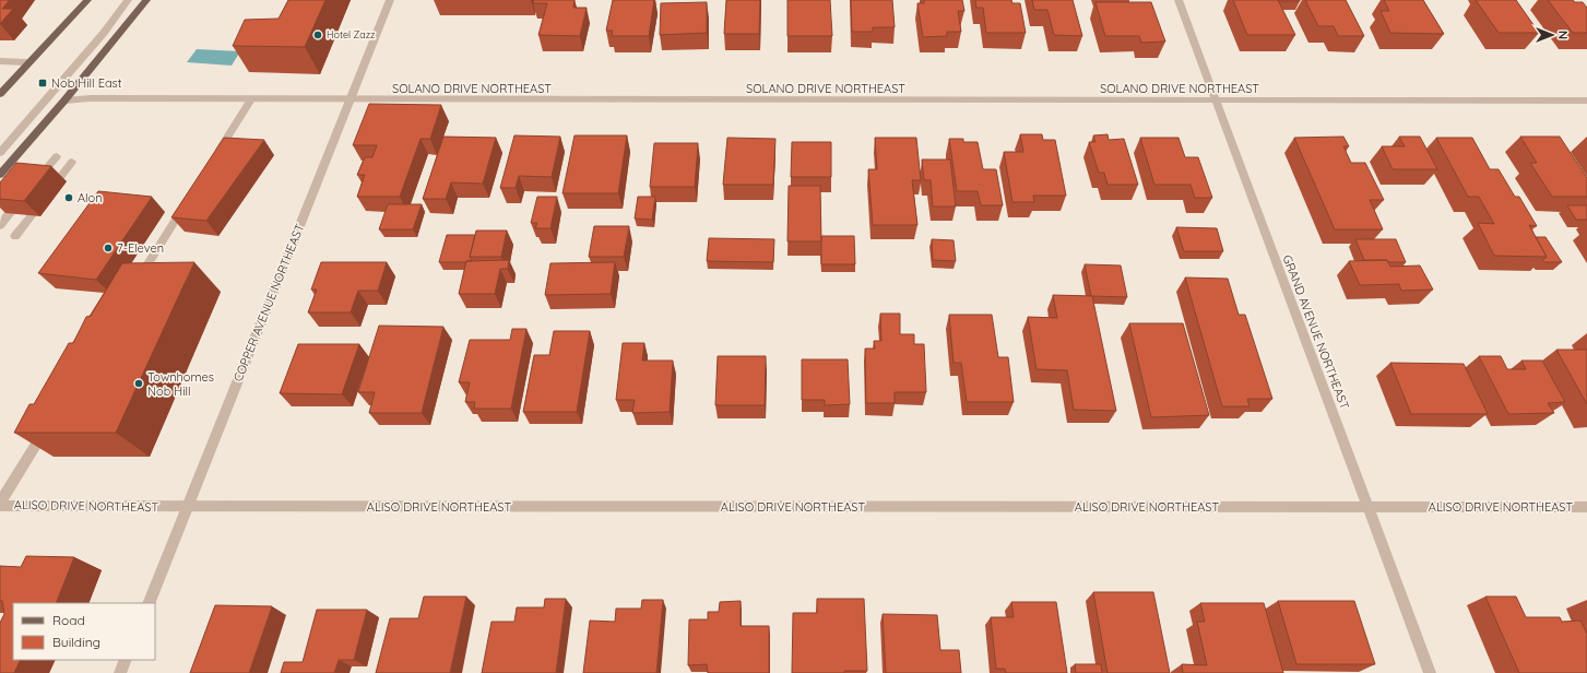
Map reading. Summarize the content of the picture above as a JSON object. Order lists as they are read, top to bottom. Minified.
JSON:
{"streets":{"street":["SOLANO DRIVE NORTHEAST","COPPER AVENUE NORTHEAST","GRAND AVENUE NORTHEAST","ALISO DRIVE NORTHEAST"]},"crossings":[["SOLANO DRIVE NORTHEAST","COPPER AVENUE NORTHEAST"],["SOLANO DRIVE NORTHEAST","GRAND AVENUE NORTHEAST"],["COPPER AVENUE NORTHEAST","ALISO DRIVE NORTHEAST"],["GRAND AVENUE NORTHEAST","ALISO DRIVE NORTHEAST"]],"places":{"other":["Hotel Zazz","Alon","7-Eleven","Townhomes Nob Hill"],"transit":["Nob Hill East"]},"legend":["Road","Building"],"north":"right"}
